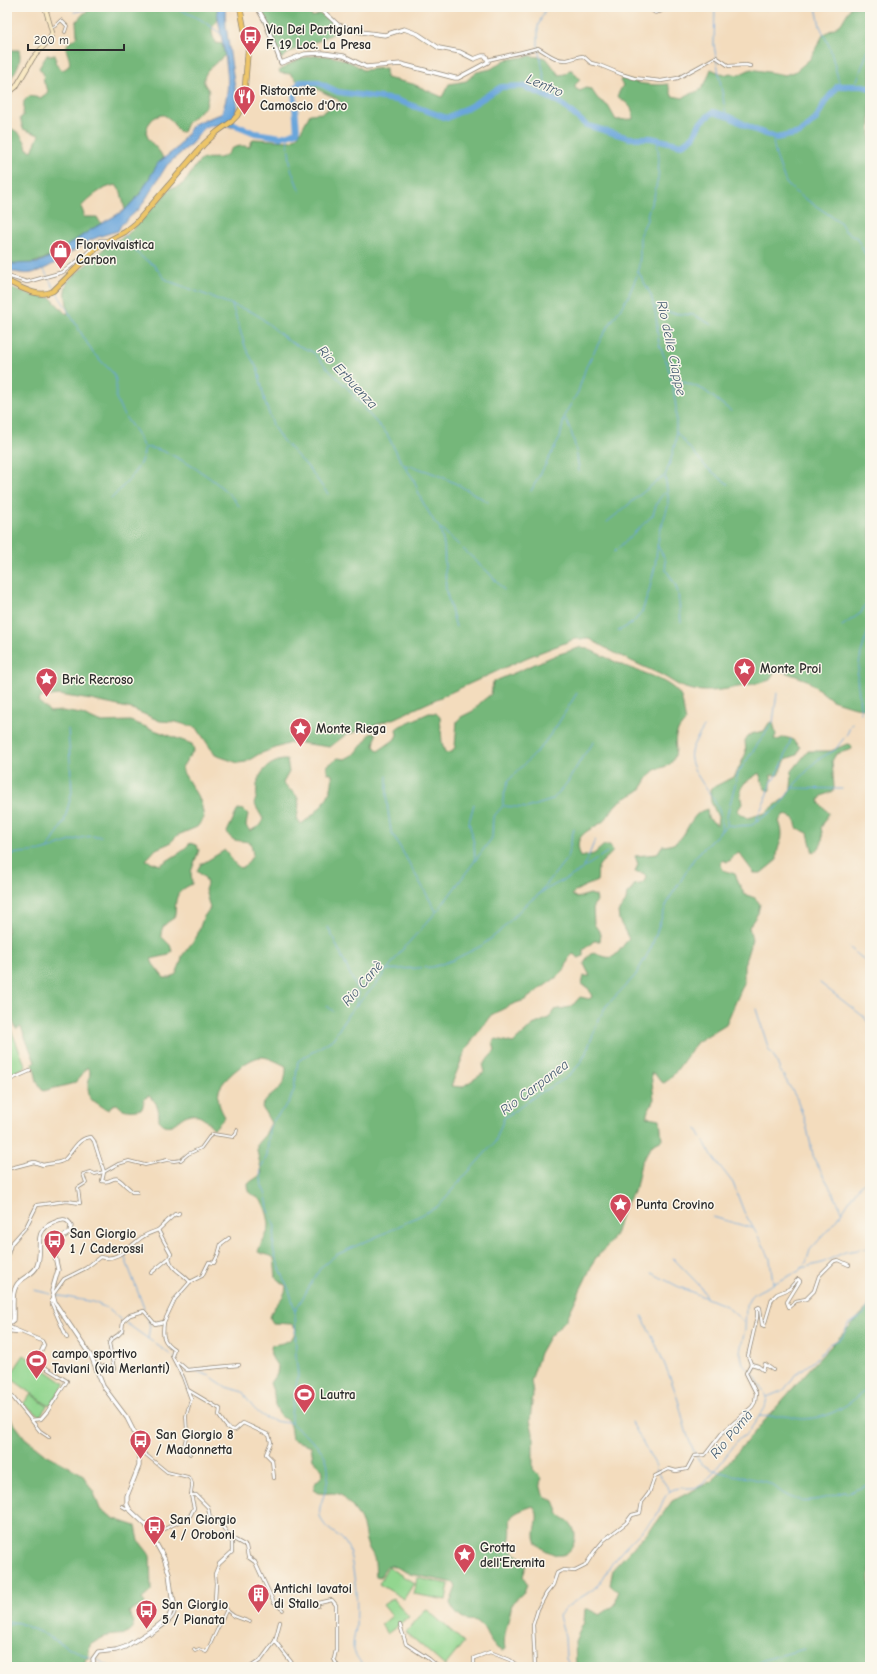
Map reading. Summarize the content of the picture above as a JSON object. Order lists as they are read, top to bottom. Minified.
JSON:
{"water":["Lentro","Rio delle Ciappe","Rio Erbuenza","Rio Canè","Rio Carpanea","Rio Pomà"],"places":{"bus stop":["Via Dei Partigiani F. 19 Loc. La Presa","San Giorgio 1 / Caderossi","San Giorgio 8 / Madonnetta","San Giorgio 4 / Oroboni","San Giorgio 5 / Pianata"],"restaurant":["Ristorante Camoscio d'Oro"],"shop":["Florovivaistica Carbon"],"place":["Monte Proi","Bric Recroso","Monte Riega","Punta Crovino","Grotta dell'Eremita"],"sports":["campo sportivo Taviani (via Merlanti)","Lautra"],"building":["Antichi lavatoi di Stallo"]},"scale_bar":"200 m"}
